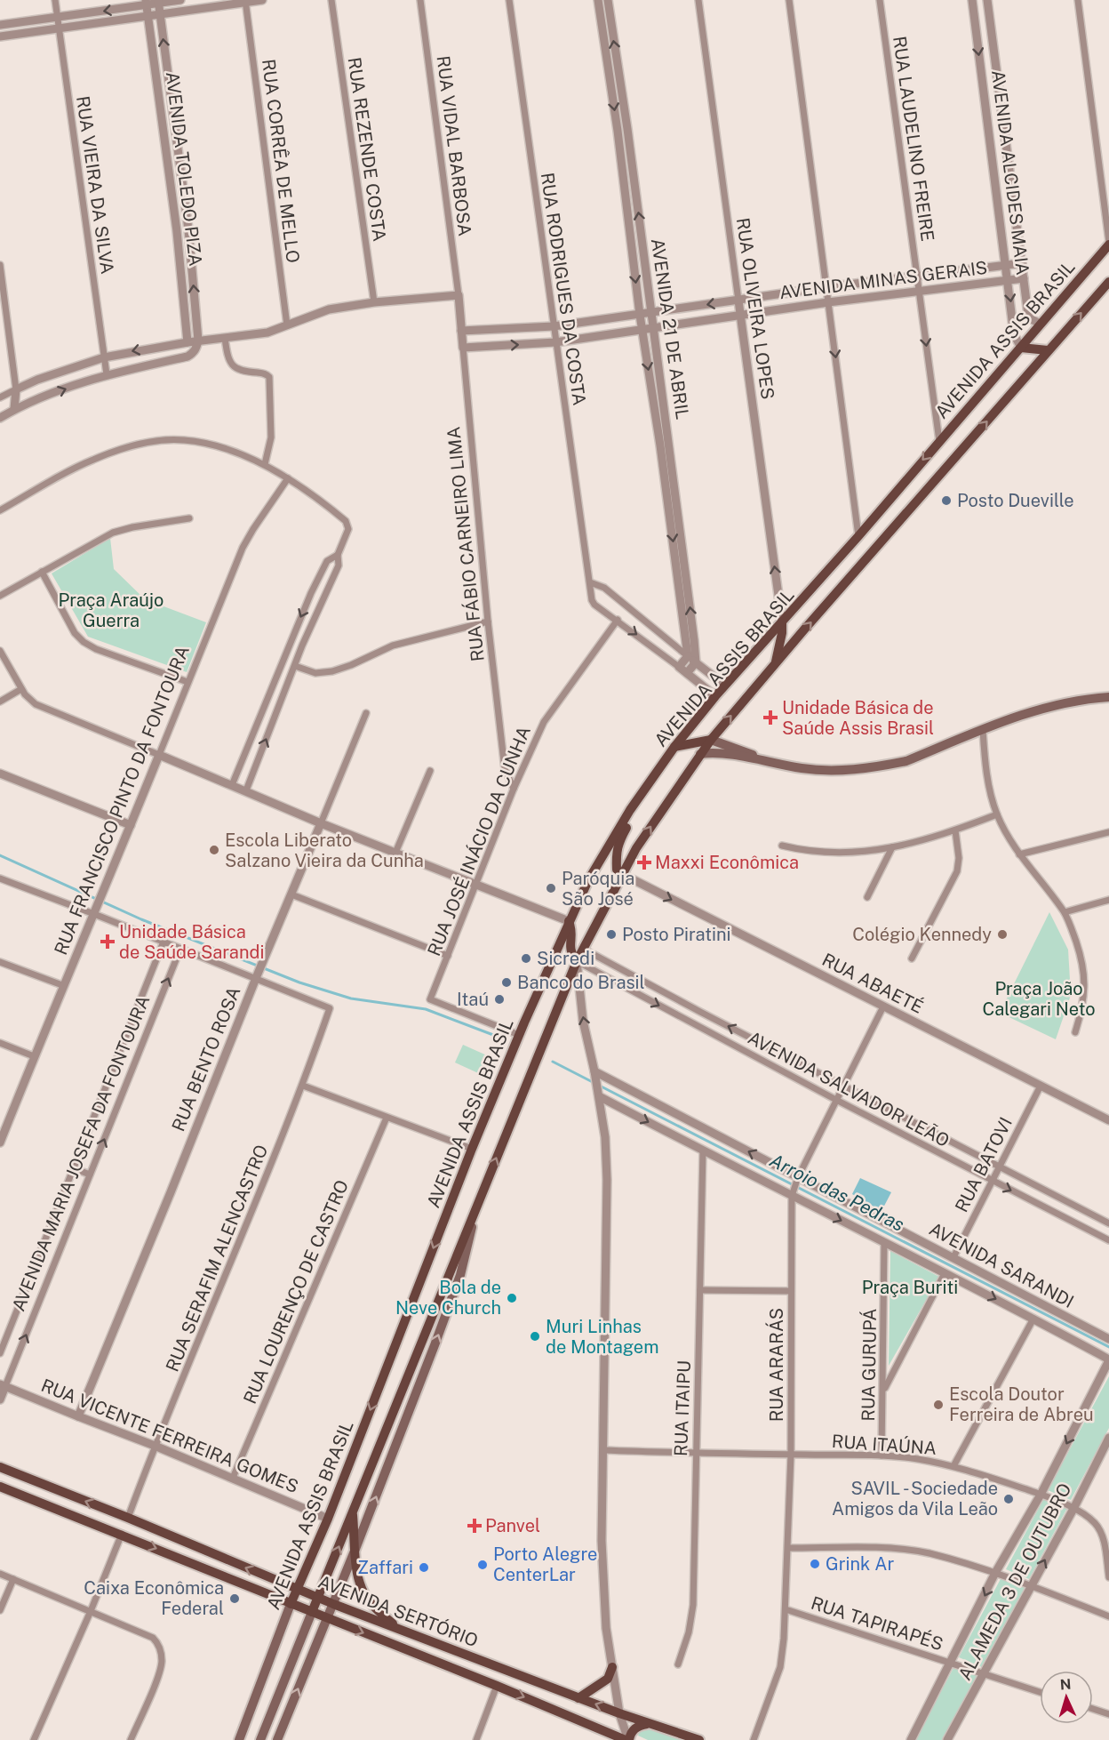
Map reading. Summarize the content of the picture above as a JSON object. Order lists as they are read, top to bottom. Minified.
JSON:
{"streets":{"main road":["AVENIDA ASSIS BRASIL","AVENIDA SERTÓRIO"],"street":["RUA LAUDELINO FREIRE","RUA VIDAL BARBOSA","RUA REZENDE COSTA","RUA CORRÊA DE MELLO","AVENIDA TOLEDO PIZA","AVENIDA ALCIDES MAIA","RUA VIEIRA DA SILVA","AVENIDA MINAS GERAIS","RUA RODRIGUES DA COSTA","RUA OLIVEIRA LOPES","AVENIDA 21 DE ABRIL","RUA FÁBIO CARNEIRO LIMA","RUA FRANCISCO PINTO DA FONTOURA","RUA JOSÉ INÁCIO DA CUNHA","RUA ABAETÉ","RUA BENTO ROSA","AVENIDA SALVADOR LEÃO","AVENIDA MARIA JOSEFA DA FONTOURA","RUA BATOVI","RUA SERAFIM ALENCASTRO","AVENIDA SARANDI","RUA LOURENÇO DE CASTRO","RUA ARARÁS","RUA GURUPÁ","RUA ITAIPU","RUA VICENTE FERREIRA GOMES","RUA ITAÚNA","ALAMEDA 3 DE OUTUBRO","RUA TAPIRAPÉS"]},"crossings":[["RUA LAUDELINO FREIRE","AVENIDA MINAS GERAIS"],["RUA LAUDELINO FREIRE","AVENIDA ASSIS BRASIL"],["RUA VIDAL BARBOSA","RUA FÁBIO CARNEIRO LIMA"],["AVENIDA ALCIDES MAIA","AVENIDA MINAS GERAIS"],["AVENIDA ALCIDES MAIA","AVENIDA ASSIS BRASIL"],["AVENIDA MINAS GERAIS","RUA RODRIGUES DA COSTA"],["AVENIDA MINAS GERAIS","RUA OLIVEIRA LOPES"],["AVENIDA MINAS GERAIS","AVENIDA 21 DE ABRIL"],["AVENIDA MINAS GERAIS","RUA FÁBIO CARNEIRO LIMA"],["RUA RODRIGUES DA COSTA","RUA JOSÉ INÁCIO DA CUNHA"],["RUA OLIVEIRA LOPES","AVENIDA ASSIS BRASIL"],["AVENIDA ASSIS BRASIL","RUA JOSÉ INÁCIO DA CUNHA"],["AVENIDA ASSIS BRASIL","RUA ABAETÉ"],["AVENIDA ASSIS BRASIL","AVENIDA SALVADOR LEÃO"],["AVENIDA ASSIS BRASIL","RUA VICENTE FERREIRA GOMES"],["AVENIDA ASSIS BRASIL","AVENIDA SERTÓRIO"],["RUA FÁBIO CARNEIRO LIMA","RUA JOSÉ INÁCIO DA CUNHA"],["RUA ABAETÉ","RUA BATOVI"],["RUA ABAETÉ","RUA ARARÁS"],["RUA BENTO ROSA","RUA SERAFIM ALENCASTRO"],["RUA BENTO ROSA","RUA VICENTE FERREIRA GOMES"],["AVENIDA SALVADOR LEÃO","RUA BATOVI"],["AVENIDA SALVADOR LEÃO","RUA ARARÁS"],["AVENIDA MARIA JOSEFA DA FONTOURA","RUA VICENTE FERREIRA GOMES"],["RUA BATOVI","AVENIDA SARANDI"],["RUA SERAFIM ALENCASTRO","RUA VICENTE FERREIRA GOMES"],["RUA SERAFIM ALENCASTRO","AVENIDA SERTÓRIO"],["AVENIDA SARANDI","RUA ARARÁS"],["AVENIDA SARANDI","RUA GURUPÁ"],["AVENIDA SARANDI","RUA ITAIPU"],["AVENIDA SARANDI","ALAMEDA 3 DE OUTUBRO"],["RUA LOURENÇO DE CASTRO","RUA VICENTE FERREIRA GOMES"],["RUA ARARÁS","RUA ITAÚNA"],["RUA ARARÁS","RUA TAPIRAPÉS"],["RUA GURUPÁ","RUA ITAÚNA"],["RUA ITAIPU","RUA ITAÚNA"],["RUA ITAÚNA","ALAMEDA 3 DE OUTUBRO"],["ALAMEDA 3 DE OUTUBRO","RUA TAPIRAPÉS"]],"one_way":["RUA OLIVEIRA LOPES","RUA ABAETÉ"],"water":["Arroio das Pedras"],"parks":["Praça Araújo Guerra","Praça João Calegari Neto","Praça Buriti"],"places":{"other":["Posto Dueville","Escola Liberato Salzano Vieira da Cunha","Paróquia São José","Posto Piratini","Colégio Kennedy","Sicredi","Banco do Brasil","Itaú","Bola de Neve Church","Muri Linhas de Montagem","Escola Doutor Ferreira de Abreu","SAVIL - Sociedade Amigos da Vila Leão","Grink Ar","Porto Alegre CenterLar","Zaffari","Caixa Econômica Federal"],"health":["Unidade Básica de Saúde Assis Brasil","Maxxi Econômica","Unidade Básica de Saúde Sarandi","Panvel"]},"north":"top"}
